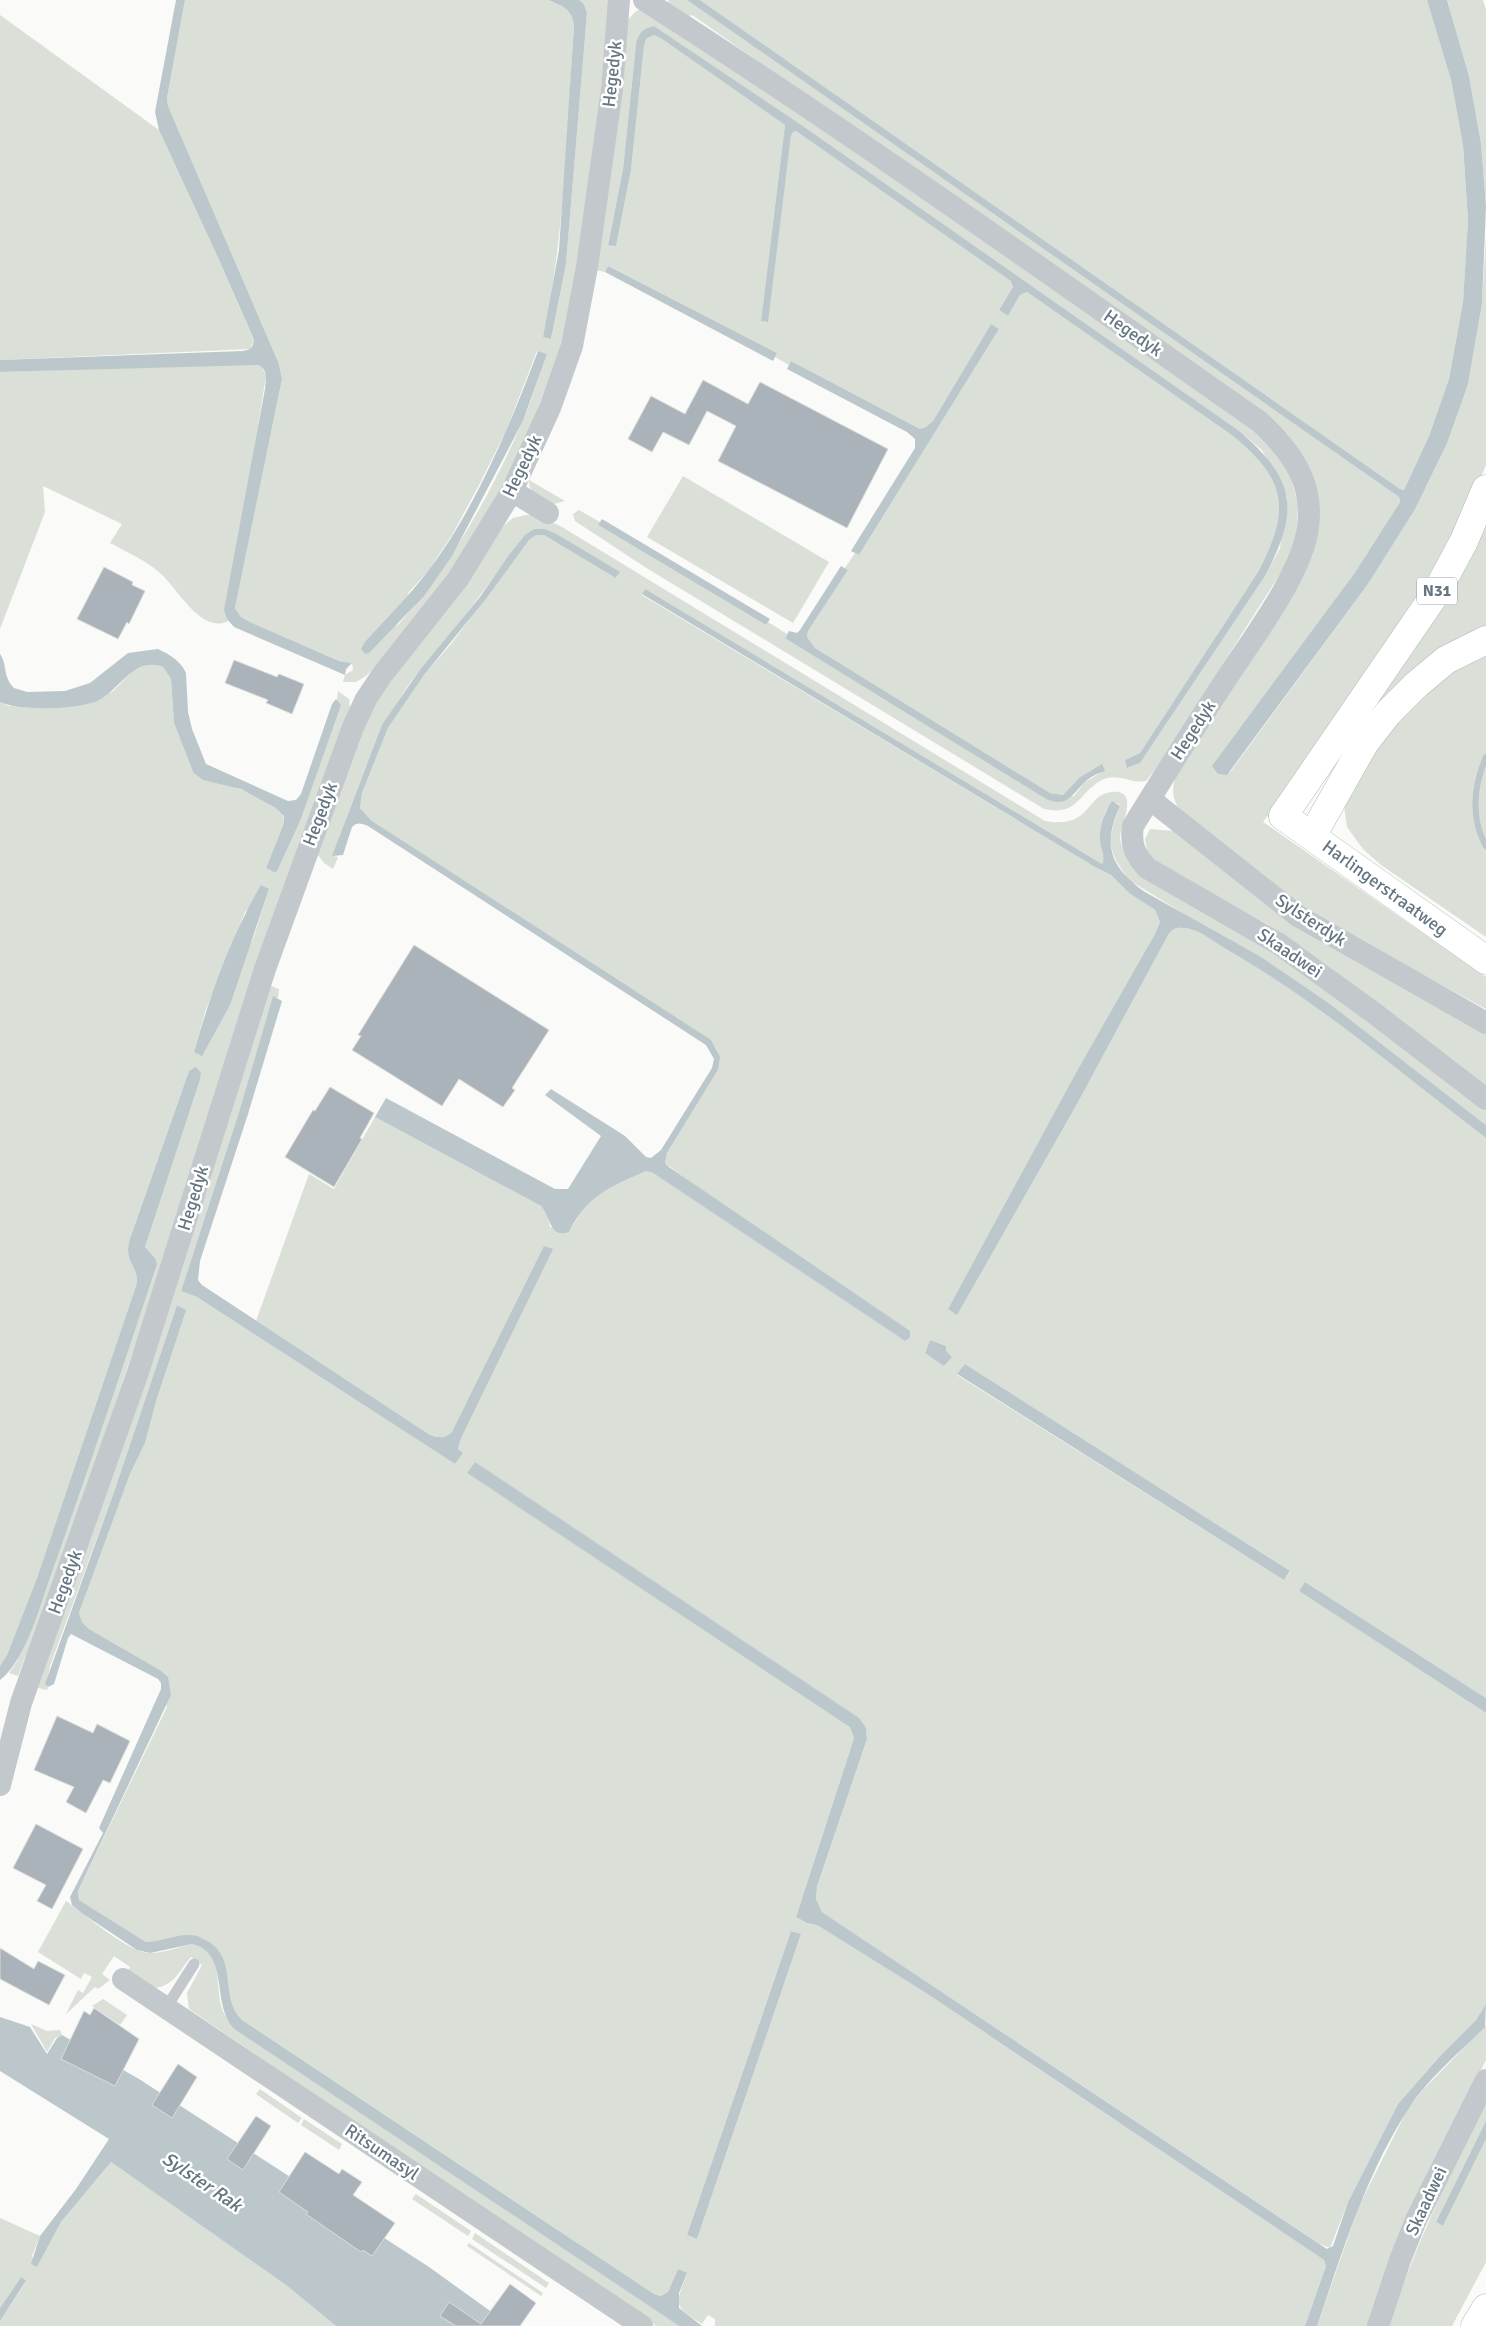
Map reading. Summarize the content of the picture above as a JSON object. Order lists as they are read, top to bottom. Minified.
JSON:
{"streets":{"main road":["N31","Harlingerstraatweg"],"street":["Hegedyk","Sylsterdyk","Skaadwei","Ritsumasyl"]},"crossings":[["Hegedyk","Sylsterdyk"],["Hegedyk","Skaadwei"],["Sylsterdyk","Skaadwei"]],"water":["Sylster Rak"]}
